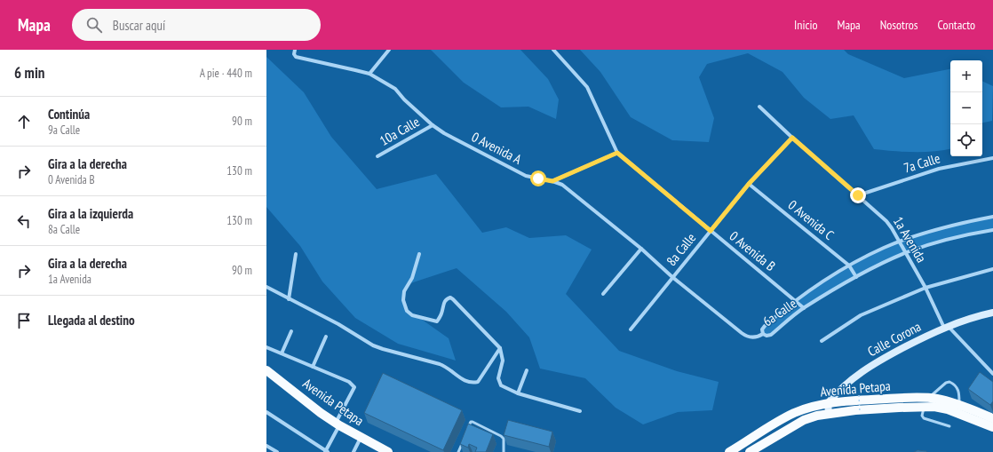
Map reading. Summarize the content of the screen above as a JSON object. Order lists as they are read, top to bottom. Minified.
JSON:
{"streets":{"main road":["Avenida Petapa"],"street":["10a Calle","0 Avenida A","7a Calle","0 Avenida C","1a Avenida","8a Calle","0 Avenida B","6a Calle","Calle Corona"]},"crossings":[["10a Calle","0 Avenida A"],["0 Avenida A","8a Calle"],["0 Avenida A","6a Calle"],["7a Calle","1a Avenida"],["0 Avenida C","8a Calle"],["0 Avenida C","6a Calle"],["1a Avenida","8a Calle"],["1a Avenida","6a Calle"],["1a Avenida","Calle Corona"],["8a Calle","0 Avenida B"],["0 Avenida B","6a Calle"],["Calle Corona","Avenida Petapa"]],"page":{"header":"Mapa","search":"Buscar aquí","nav":["Inicio","Mapa","Nosotros","Contacto"],"heading":["6 min","A pie · 440 m"],"map_buttons":["+","−"],"list":[["Continúa","9a Calle","90 m"],["Gira a la derecha","0 Avenida B","130 m"],["Gira a la izquierda","8a Calle","130 m"],["Gira a la derecha","1a Avenida","90 m"],"Llegada al destino"]}}
